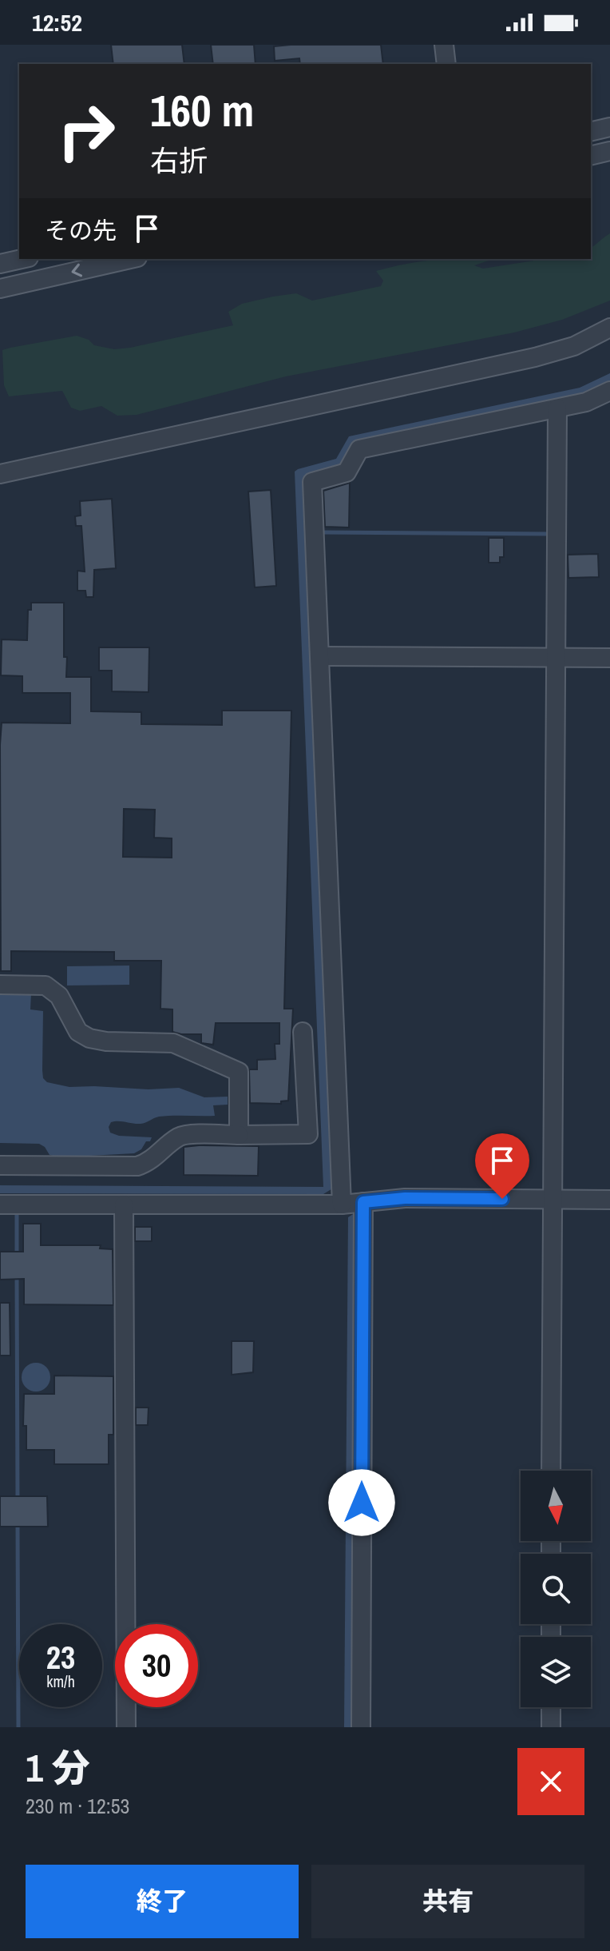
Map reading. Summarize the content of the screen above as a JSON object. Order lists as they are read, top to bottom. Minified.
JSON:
{"north":"bottom","page":{"status":"12:52","turn":["160 m","右折"],"then":"その先","speed":"23 km/h","limit":"30","heading":["1 分","230 m · 12:53"],"buttons":["終了","共有"]}}
